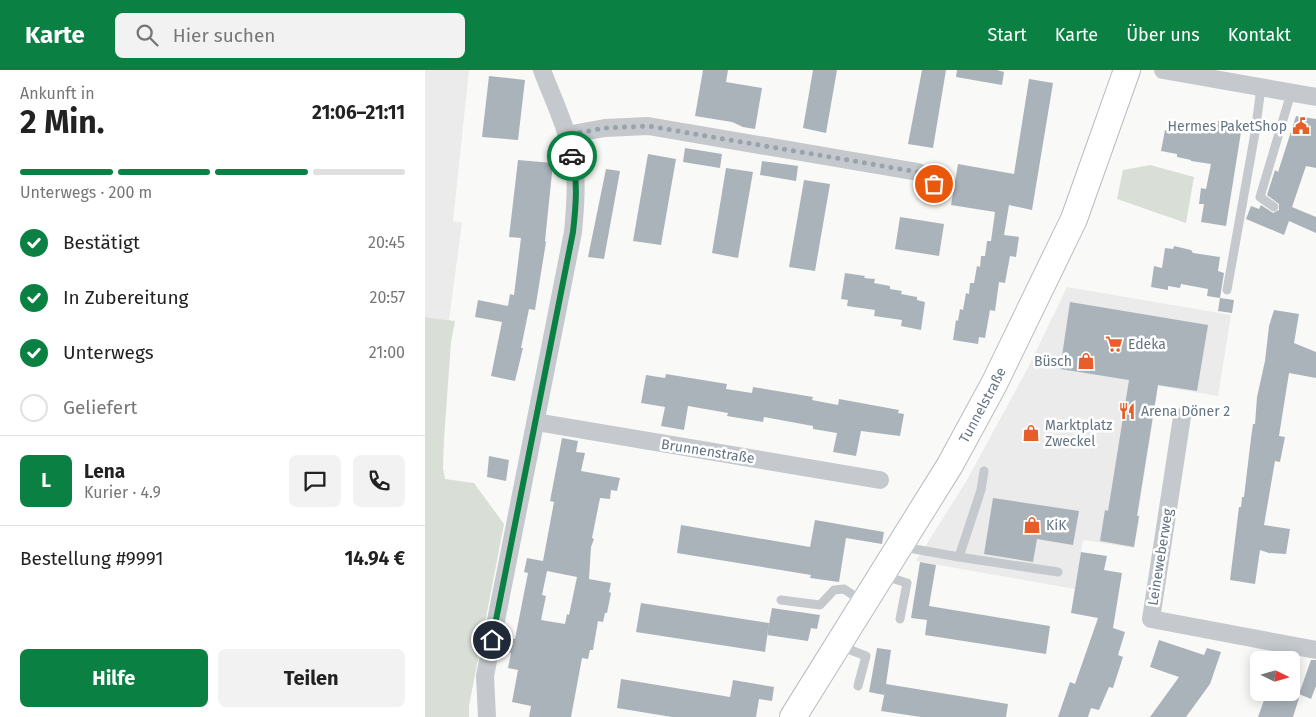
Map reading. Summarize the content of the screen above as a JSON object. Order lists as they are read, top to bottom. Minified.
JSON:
{"streets":{"street":["Tunnelstraße","Brunnenstraße","Leineweberweg"]},"places":{"public building":["Hermes PaketShop"],"supermarket":["Edeka"],"shop":["Büsch","Marktplatz Zweckel","KiK"],"restaurant":["Arena Döner 2"]},"north":"right","page":{"header":"Karte","search":"Hier suchen","nav":["Start","Karte","Über uns","Kontakt"],"heading":["2 Min.","Ankunft in","21:06–21:11"],"panel":["Lena","Kurier · 4.9","Bestellung #9991","14.94 €"],"bar":"Unterwegs · 200 m","list":[["Bestätigt","20:45"],["In Zubereitung","20:57"],["Unterwegs","21:00"],"Geliefert"],"round":"L","buttons":["Hilfe","Teilen"]}}
